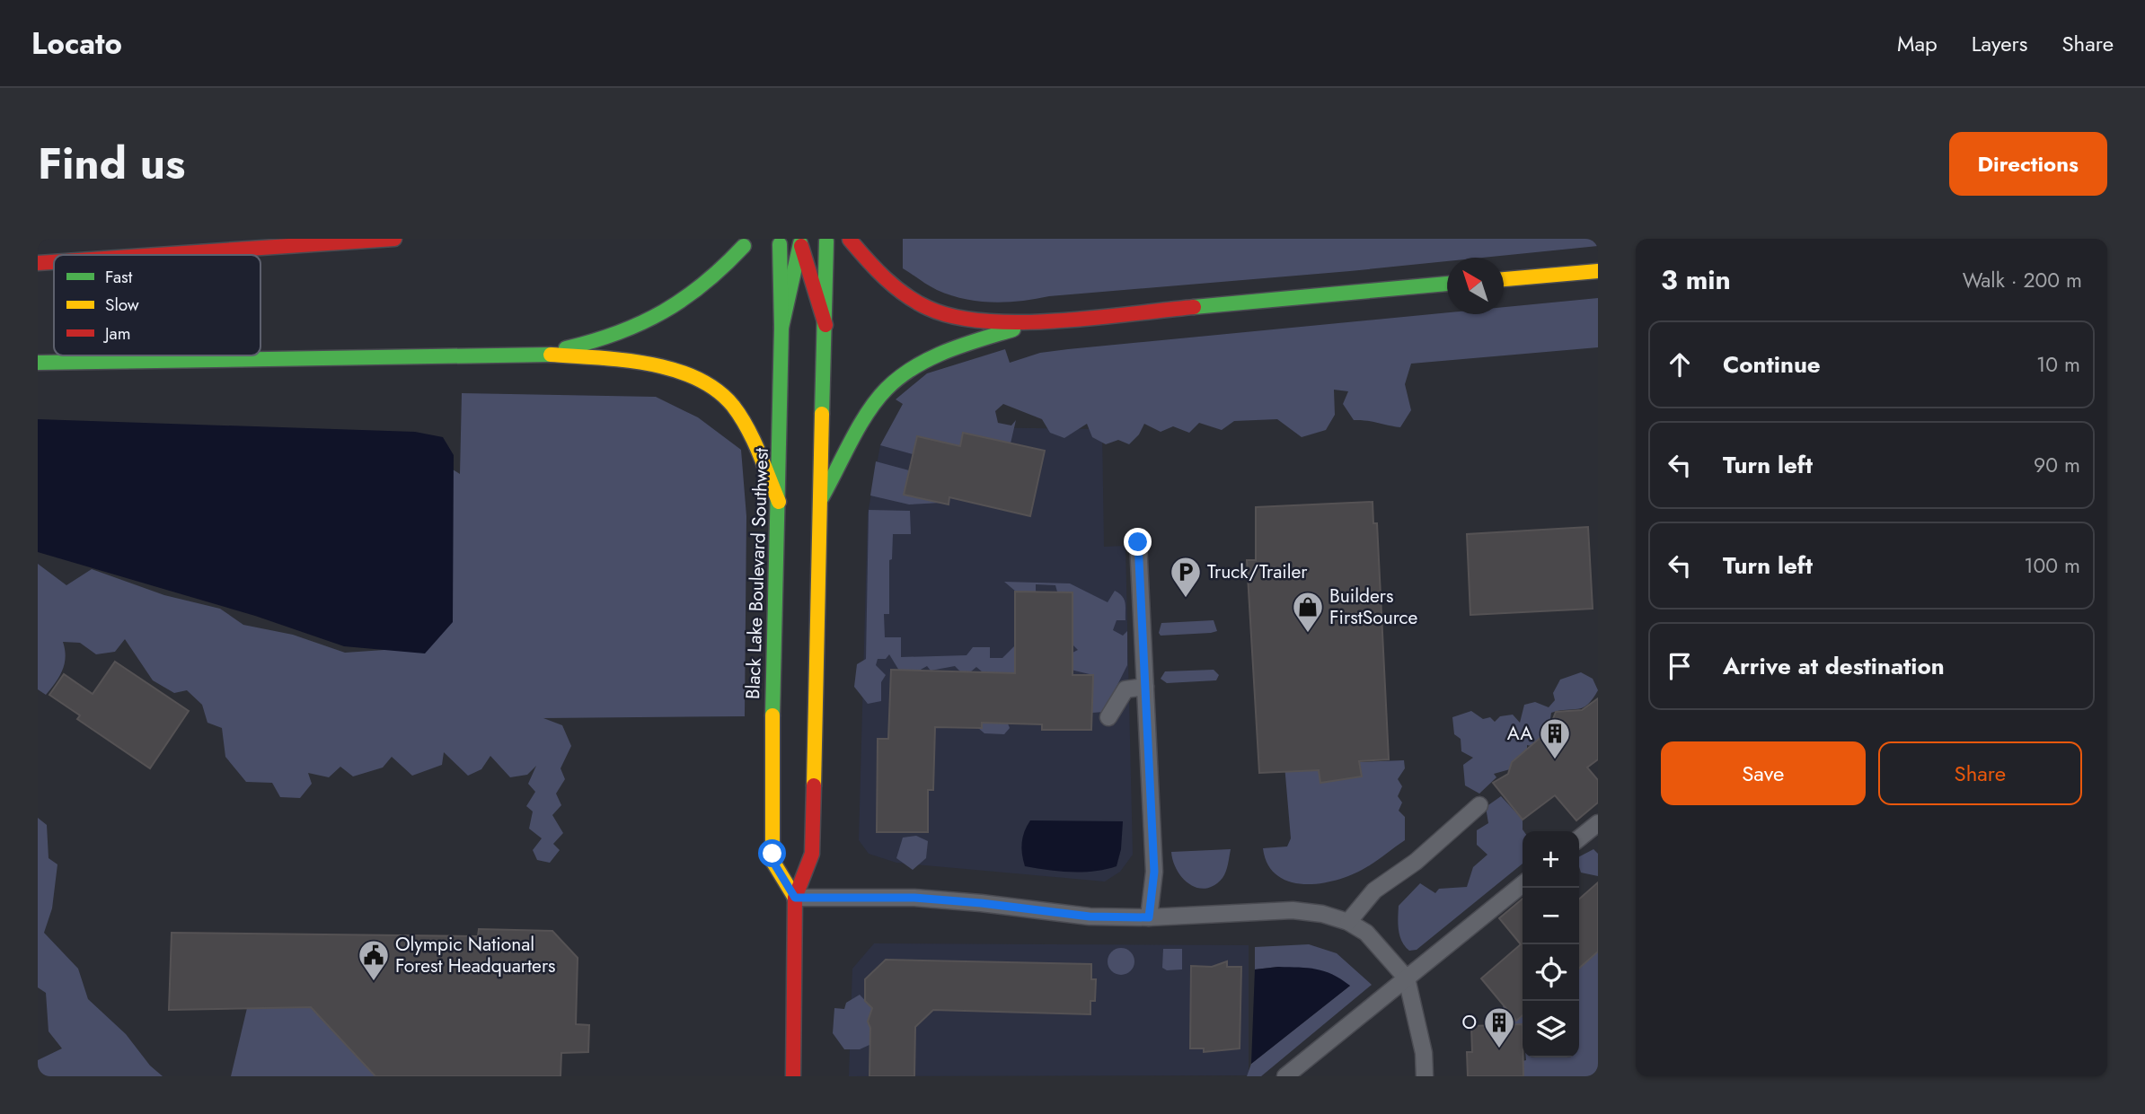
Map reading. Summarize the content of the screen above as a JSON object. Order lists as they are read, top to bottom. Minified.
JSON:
{"streets":{"main road":["Black Lake Boulevard Southwest"]},"places":{"parking":["Truck/Trailer"],"shop":["Builders FirstSource"],"building":["AA","O"],"public building":["Olympic National Forest Headquarters"]},"legend":["Fast","Slow","Jam"],"north":"top left","page":{"header":"Locato","nav":["Map","Layers","Share"],"title":"Find us","buttons":["Directions",["Save","Share"]],"heading":["3 min","Walk · 200 m"],"list":[["Continue","10 m"],["Turn left","90 m"],["Turn left","100 m"],"Arrive at destination"],"map_buttons":["+","−"]}}
